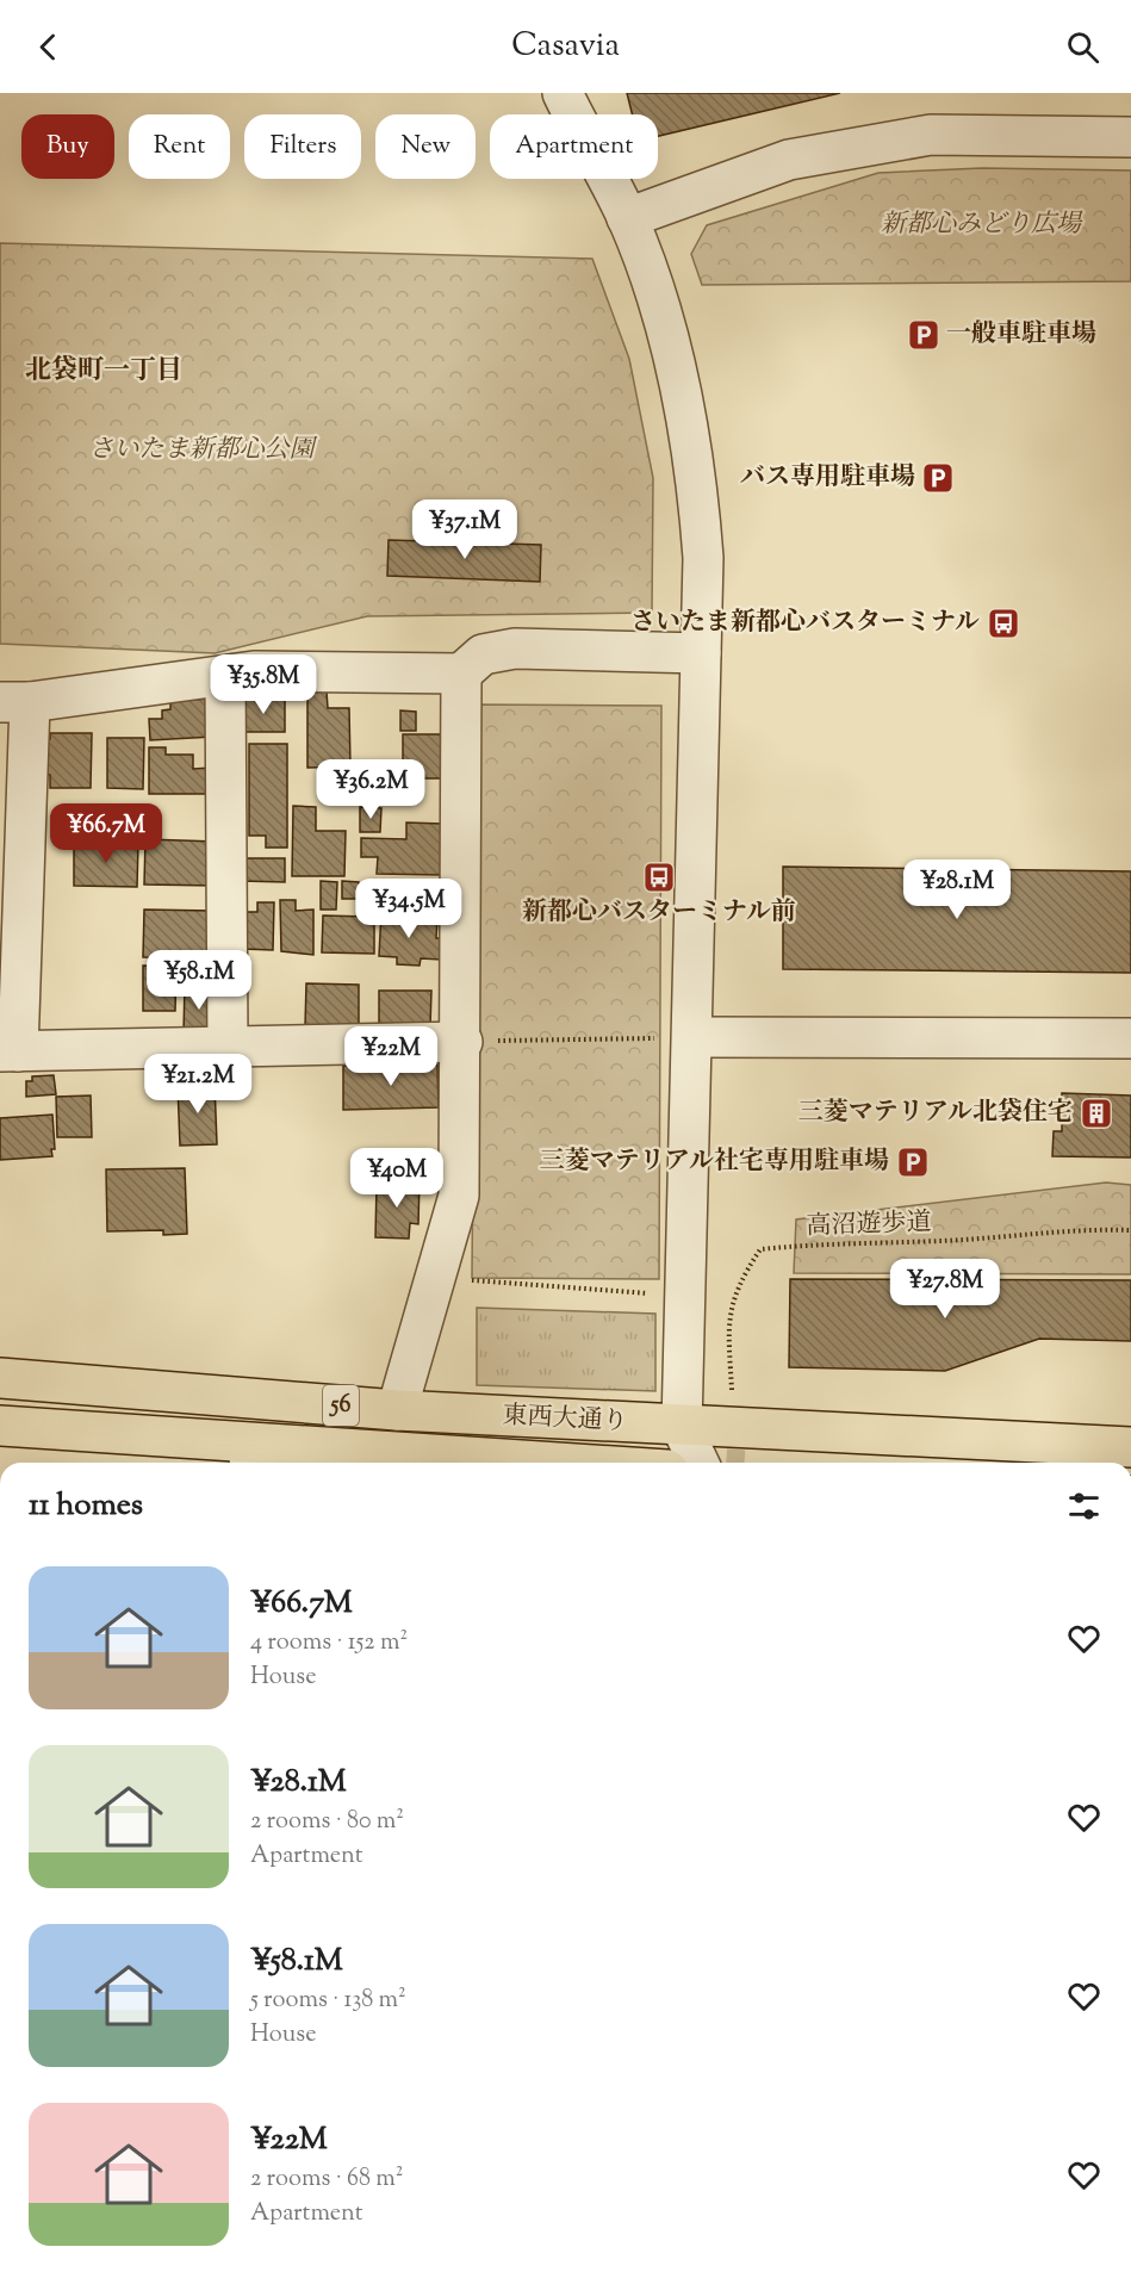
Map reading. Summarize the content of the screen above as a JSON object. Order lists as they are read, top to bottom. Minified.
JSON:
{"streets":{"main road":["56","東西大通り"],"path":["高沼遊歩道"]},"districts":["北袋町一丁目"],"parks":["新都心みどり広場","さいたま新都心公園"],"places":{"parking":["一般車駐車場","バス専用駐車場","三菱マテリアル社宅専用駐車場"],"bus stop":["さいたま新都心バスターミナル","新都心バスターミナル前"],"building":["三菱マテリアル北袋住宅"]},"page":{"header":"Casavia","chip":["Buy","Rent","Filters","New","Apartment"],"price":["¥37.1M","¥35.8M","¥36.2M","¥66.7M","¥28.1M","¥34.5M","¥58.1M","¥22M","¥21.2M","¥40M","¥27.8M"],"heading":"11 homes","list":[{"name":"¥66.7M","note":"4 rooms · 152 m² · House"},{"name":"¥28.1M","note":"2 rooms · 80 m² · Apartment"},{"name":"¥58.1M","note":"5 rooms · 138 m² · House"},{"name":"¥22M","note":"2 rooms · 68 m² · Apartment"}]}}
